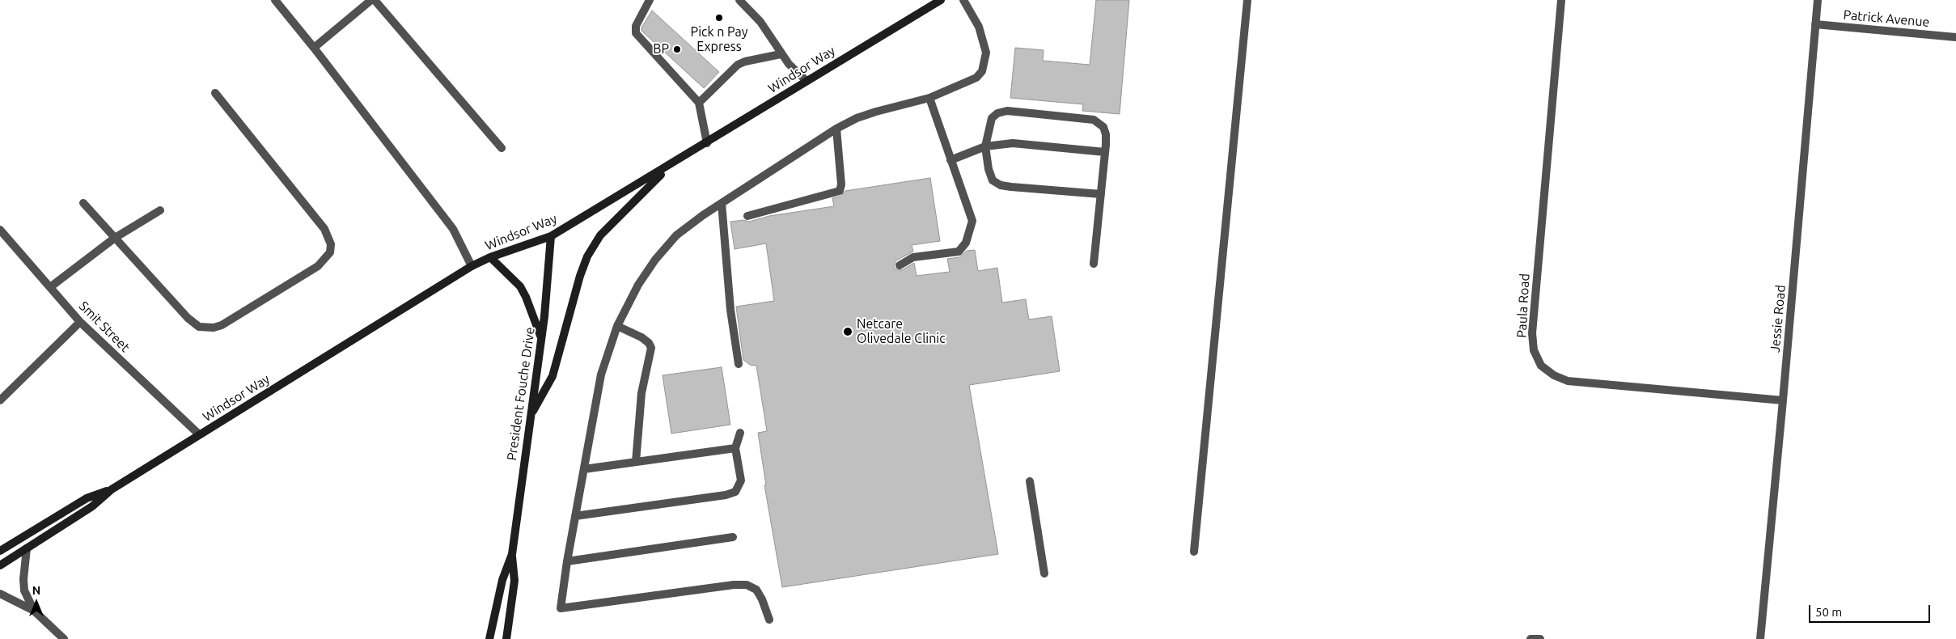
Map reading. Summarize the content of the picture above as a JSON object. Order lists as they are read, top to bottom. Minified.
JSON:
{"streets":{"street":["Patrick Avenue","Windsor Way","Paula Road","Jessie Road","Smit Street","President Fouche Drive"]},"crossings":[["Patrick Avenue","Jessie Road"],["Windsor Way","Smit Street"],["Windsor Way","President Fouche Drive"],["Paula Road","Jessie Road"]],"places":["Pick n Pay Express","BP","Netcare Olivedale Clinic"],"scale_bar":"50 m","north":"top"}
